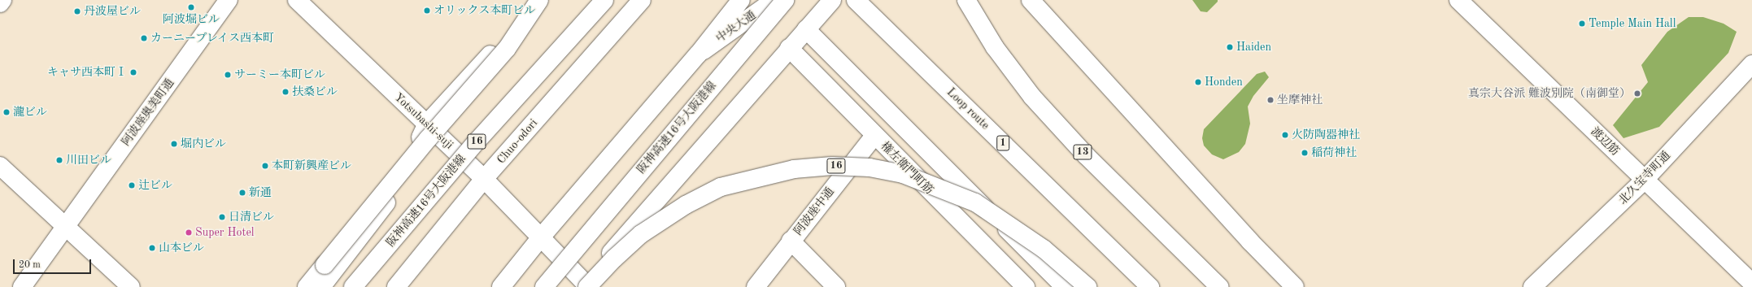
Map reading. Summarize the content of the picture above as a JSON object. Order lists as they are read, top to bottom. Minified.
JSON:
{"streets":{"main road":["中央大通","Loop route","阿波座奥美町通","Yotsubashi-suji","阪神高速16号大阪港線","16","Chuo-odori","渡辺筋","1","13","権左衛門町筋","北久宝寺町通","阿波座中通"]},"crossings":[["Yotsubashi-suji","16"],["Yotsubashi-suji","Chuo-odori"],["渡辺筋","北久宝寺町通"],["権左衛門町筋","阿波座中通"]],"places":["阿波堀ビル","オリックス本町ビル","丹波屋ビル","Temple Main Hall","カーニープレイス西本町","Haiden","キャサ西本町Ⅰ","サーミー本町ビル","Honden","扶桑ビル","真宗大谷派 難波別院（南御堂）","坐摩神社","瀧ビル","火防陶器神社","堀内ビル","稲荷神社","川田ビル","本町新興産ビル","辻ビル","新通","日清ビル","Super Hotel","山本ビル"],"scale_bar":"20 m"}
